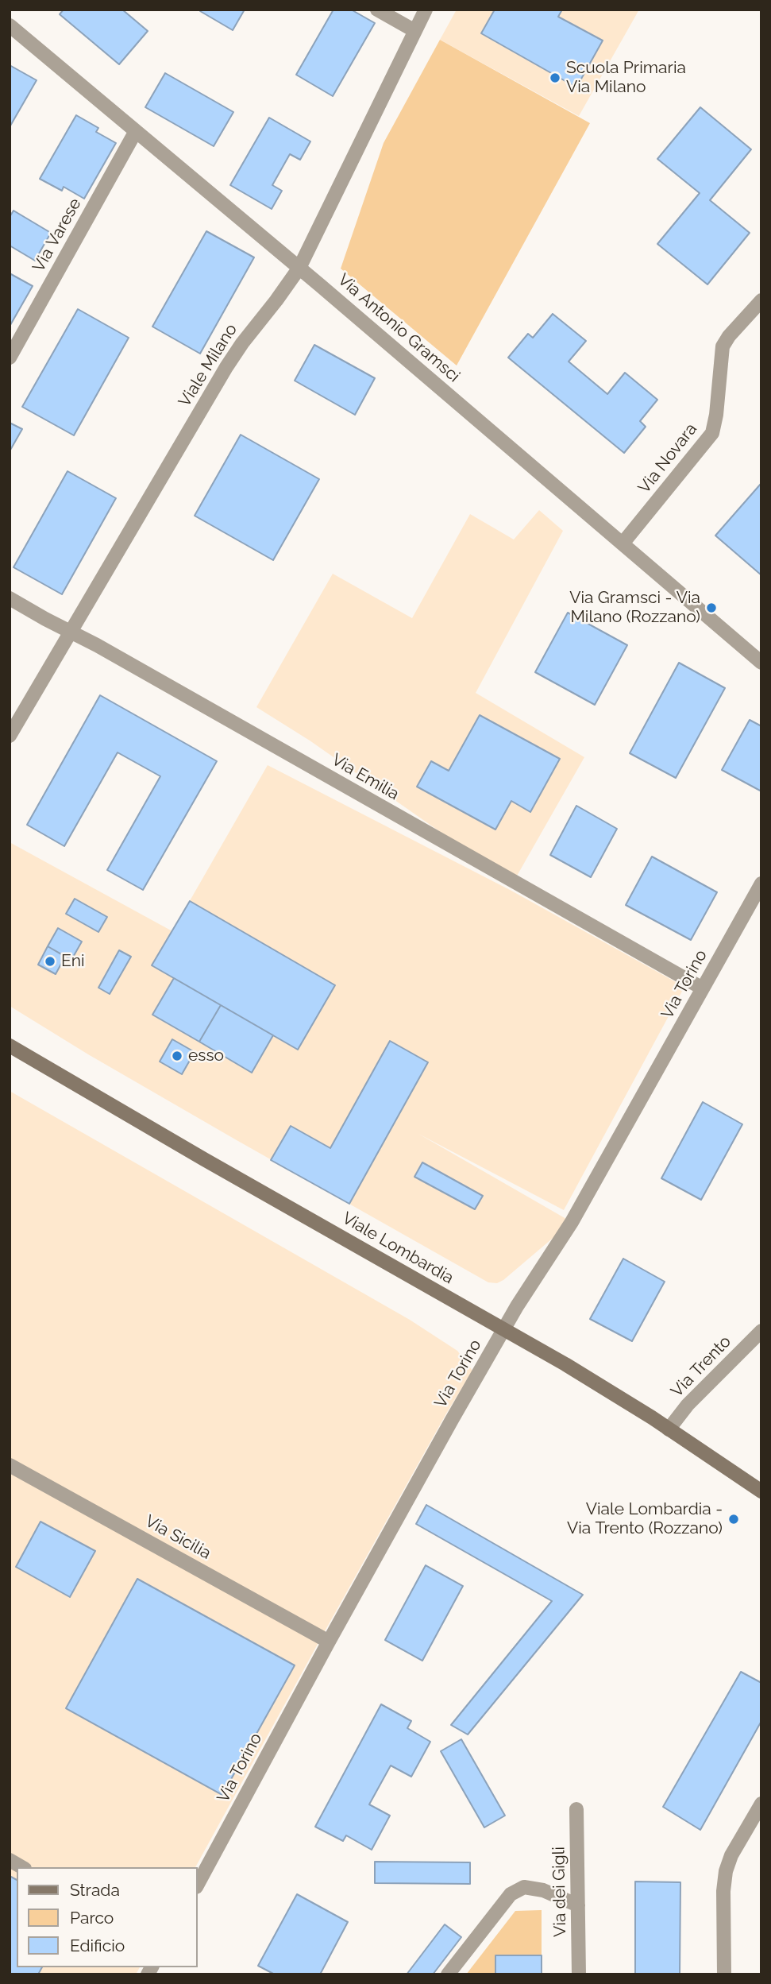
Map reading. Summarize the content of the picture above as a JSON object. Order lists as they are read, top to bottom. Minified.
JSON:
{"streets":{"street":["Via Varese","Via Antonio Gramsci","Viale Milano","Via Novara","Via Emilia","Via Torino","Viale Lombardia","Via Trento","Via Sicilia","Via dei Gigli"]},"crossings":[["Via Varese","Via Antonio Gramsci"],["Via Antonio Gramsci","Viale Milano"],["Via Antonio Gramsci","Via Novara"],["Viale Milano","Via Emilia"],["Via Emilia","Via Torino"],["Via Torino","Viale Lombardia"],["Via Torino","Via Sicilia"],["Viale Lombardia","Via Trento"]],"places":["Scuola Primaria Via Milano","Via Gramsci - Via Milano (Rozzano)","Eni","esso","Viale Lombardia - Via Trento (Rozzano)"],"legend":["Strada","Parco","Edificio"]}
